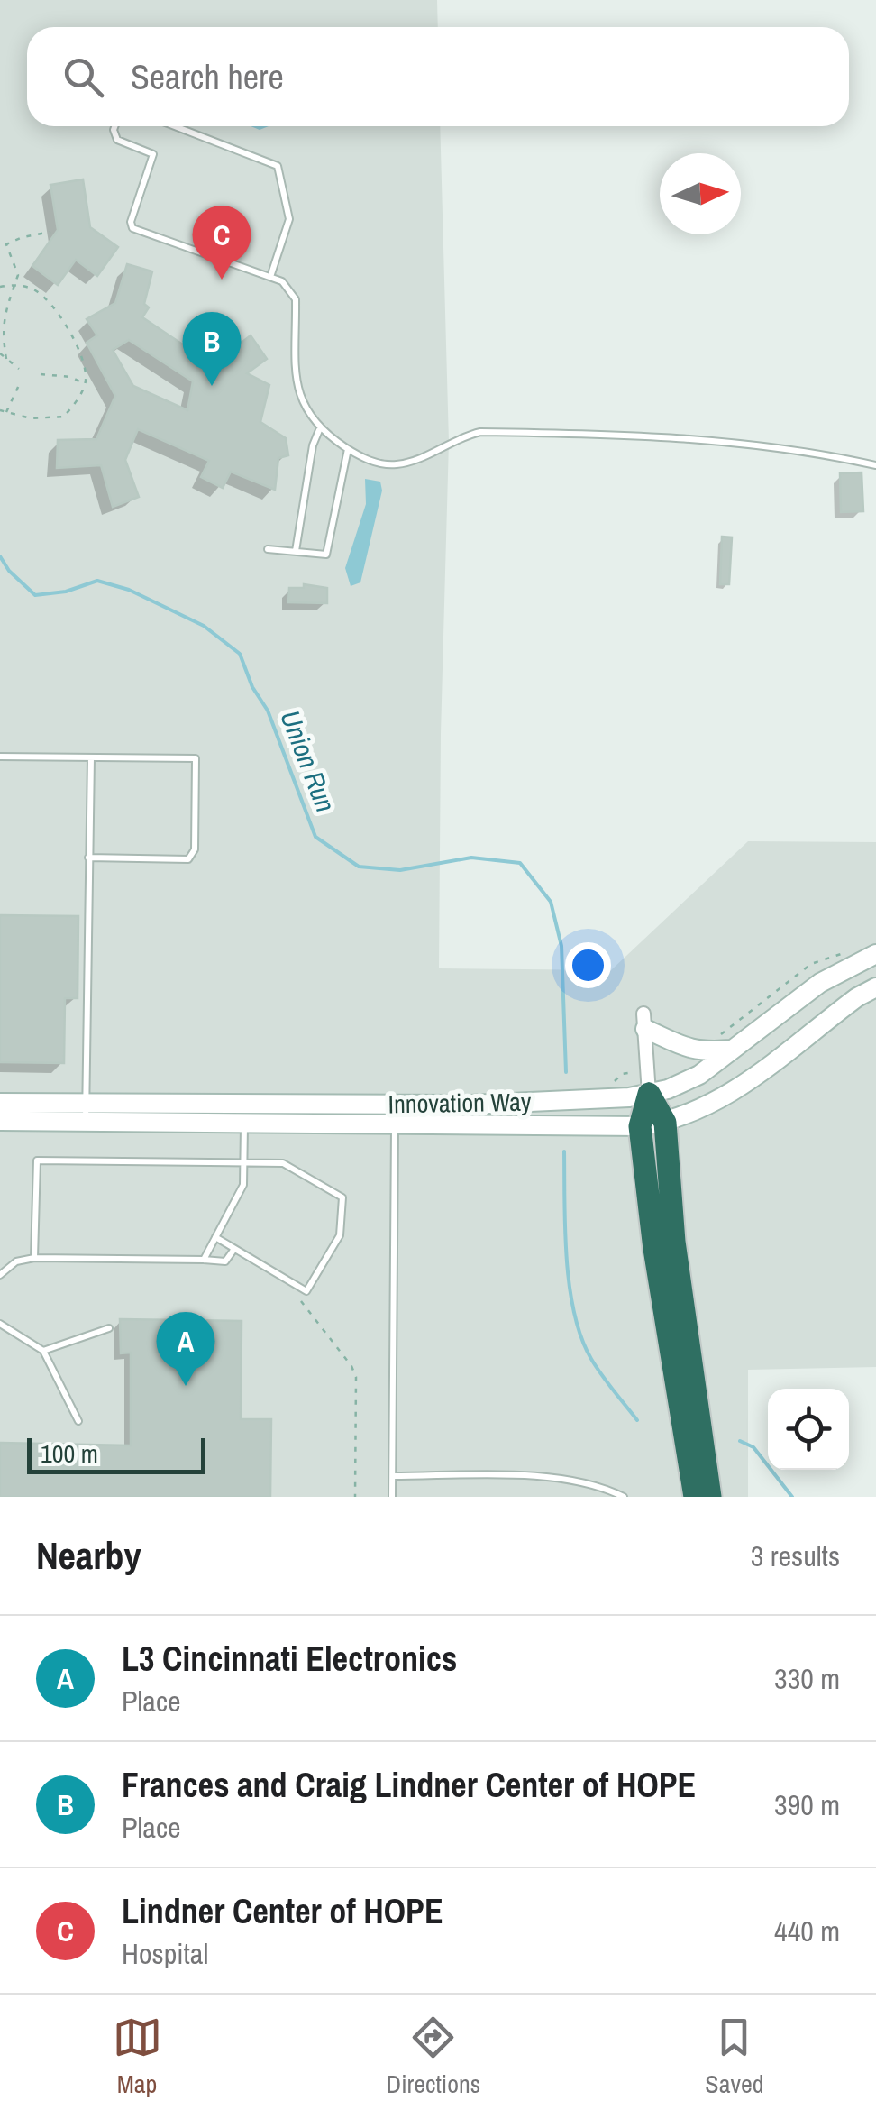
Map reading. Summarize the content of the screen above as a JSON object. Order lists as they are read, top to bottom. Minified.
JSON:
{"streets":{"main road":["Innovation Way"]},"water":["Union Run"],"scale_bar":"100 m","north":"right","page":{"search":"Search here","pins":["C","B","A"],"scale":"100 m","heading":["Nearby","3 results"],"list":[{"mark":"A","name":"L3 Cincinnati Electronics","note":"Place","value":"330 m"},{"mark":"B","name":"Frances and Craig Lindner Center of HOPE","note":"Place","value":"390 m"},{"mark":"C","name":"Lindner Center of HOPE","note":"Hospital","value":"440 m"}],"nav":["Map","Directions","Saved"]}}
